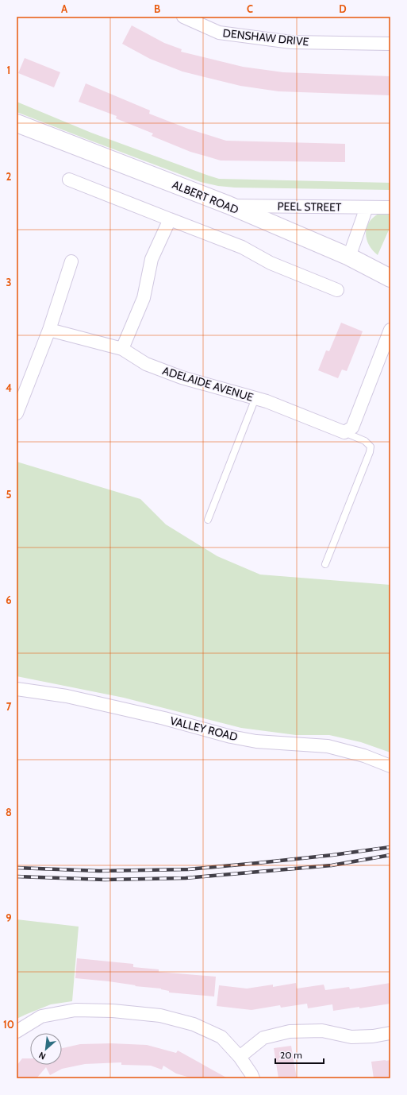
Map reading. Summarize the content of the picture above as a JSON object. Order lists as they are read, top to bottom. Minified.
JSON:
{"streets":{"street":["DENSHAW DRIVE","ALBERT ROAD","PEEL STREET","ADELAIDE AVENUE","VALLEY ROAD"]},"crossings":[["ALBERT ROAD","PEEL STREET"]],"scale_bar":"20 m","north":"bottom left","grid":{"columns":["A","B","C","D"],"rows":["1","2","3","4","5","6","7","8","9","10"]}}
